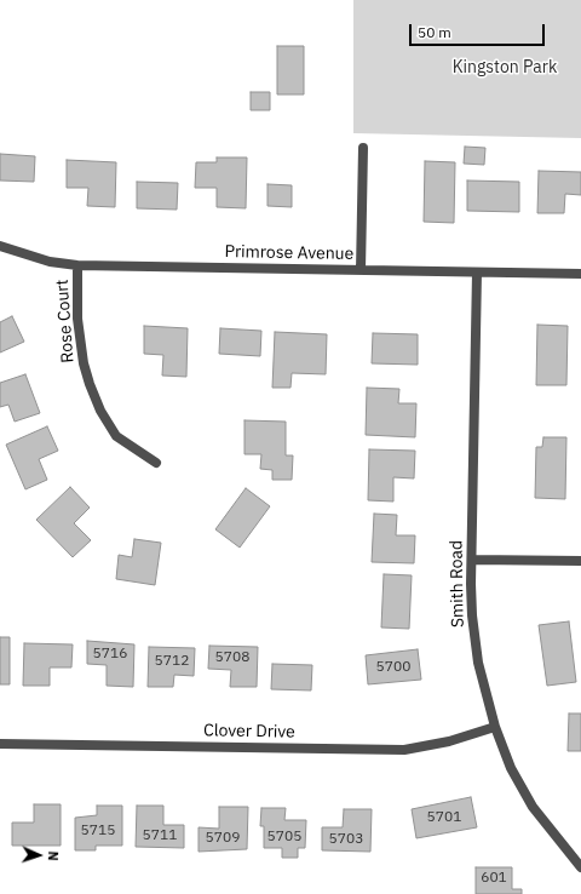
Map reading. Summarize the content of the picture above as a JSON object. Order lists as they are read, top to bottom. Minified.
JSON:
{"streets":{"street":["Primrose Avenue","Rose Court","Smith Road","Clover Drive"]},"crossings":[["Primrose Avenue","Rose Court"],["Primrose Avenue","Smith Road"],["Smith Road","Clover Drive"]],"parks":["Kingston Park"],"house_numbers":["5716","5708","5712","5700","5701","5715","5711","5705","5709","5703","601"],"scale_bar":"50 m","north":"right"}
